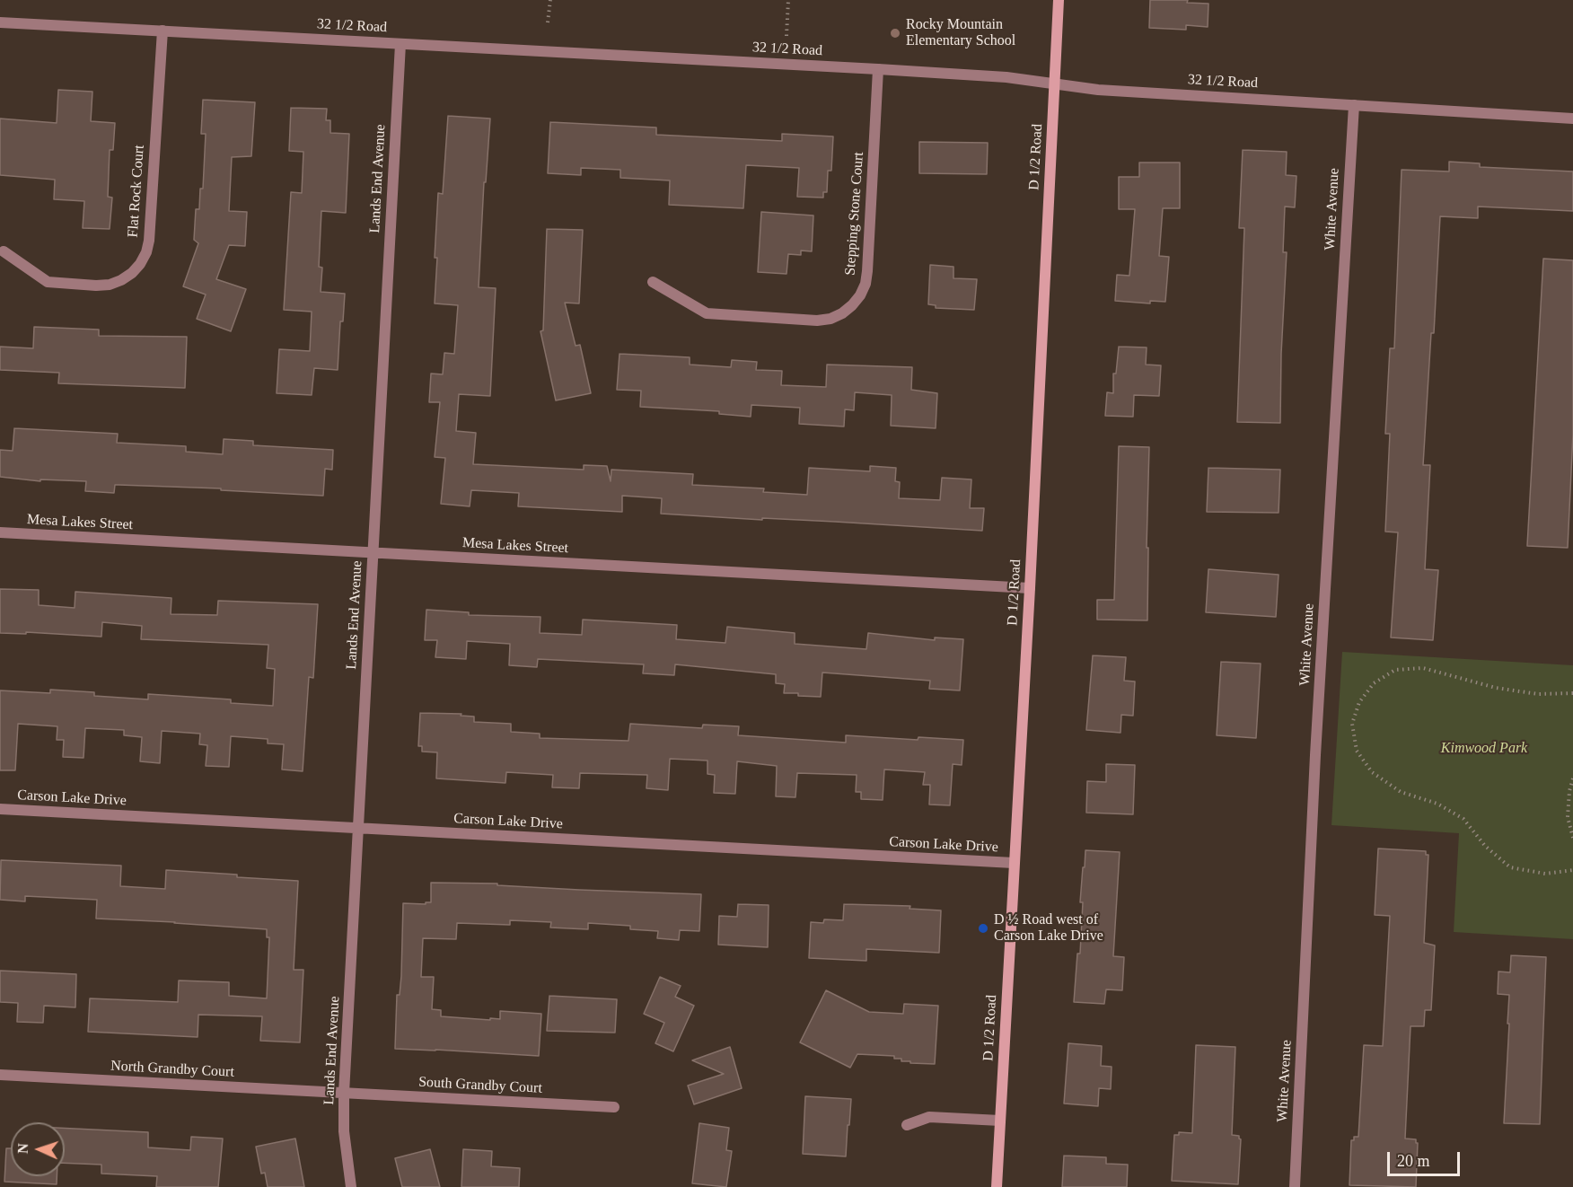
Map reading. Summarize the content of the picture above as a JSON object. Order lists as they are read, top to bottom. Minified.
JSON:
{"streets":{"main road":["D 1/2 Road"],"street":["32 1/2 Road","Lands End Avenue","Flat Rock Court","White Avenue","Stepping Stone Court","Mesa Lakes Street","Carson Lake Drive","North Grandby Court","South Grandby Court"]},"crossings":[["32 1/2 Road","D 1/2 Road"],["32 1/2 Road","Lands End Avenue"],["32 1/2 Road","Flat Rock Court"],["32 1/2 Road","White Avenue"],["32 1/2 Road","Stepping Stone Court"],["D 1/2 Road","Mesa Lakes Street"],["D 1/2 Road","Carson Lake Drive"],["Lands End Avenue","Mesa Lakes Street"],["Lands End Avenue","Carson Lake Drive"],["Lands End Avenue","North Grandby Court"],["Lands End Avenue","South Grandby Court"],["North Grandby Court","South Grandby Court"]],"parks":["Kimwood Park"],"places":["Rocky Mountain Elementary School","D ½ Road west of Carson Lake Drive"],"scale_bar":"20 m","north":"left"}
